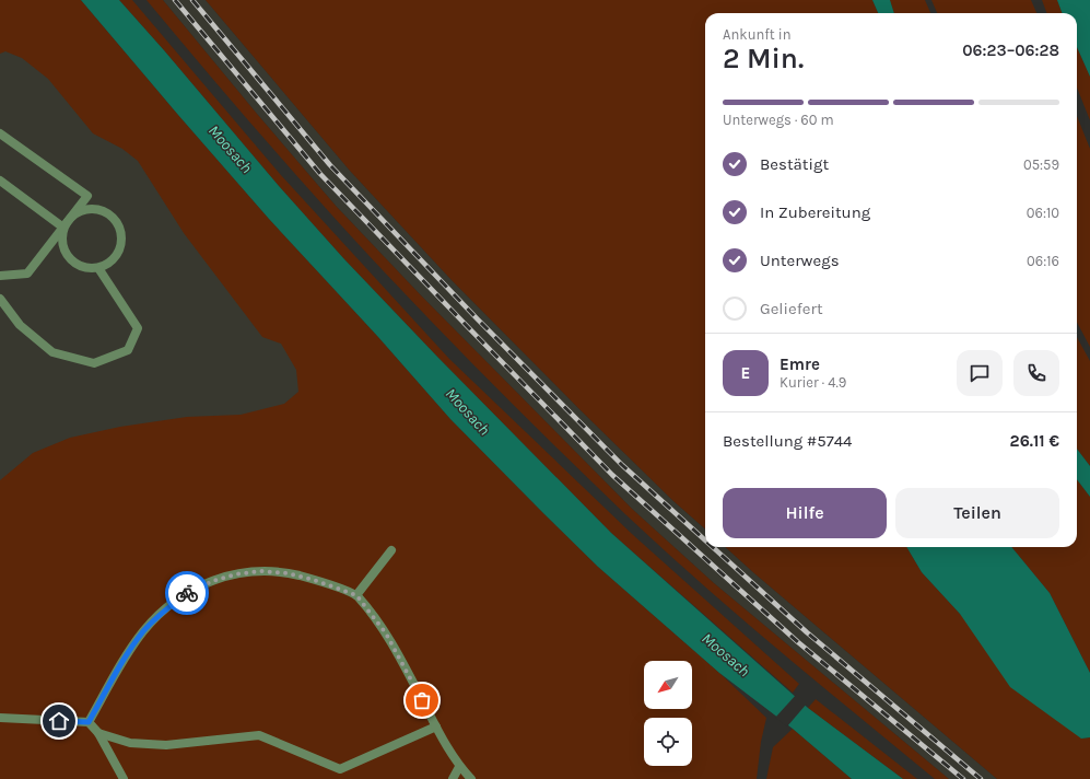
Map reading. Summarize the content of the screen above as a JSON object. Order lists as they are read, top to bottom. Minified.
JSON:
{"water":["Moosach"],"north":"bottom left","page":{"heading":["2 Min.","Ankunft in","06:23–06:28"],"panel":["Emre","Kurier · 4.9","Bestellung #5744","26.11 €"],"bar":"Unterwegs · 60 m","list":[["Bestätigt","05:59"],["In Zubereitung","06:10"],["Unterwegs","06:16"],"Geliefert"],"round":"E","buttons":["Hilfe","Teilen"]}}
